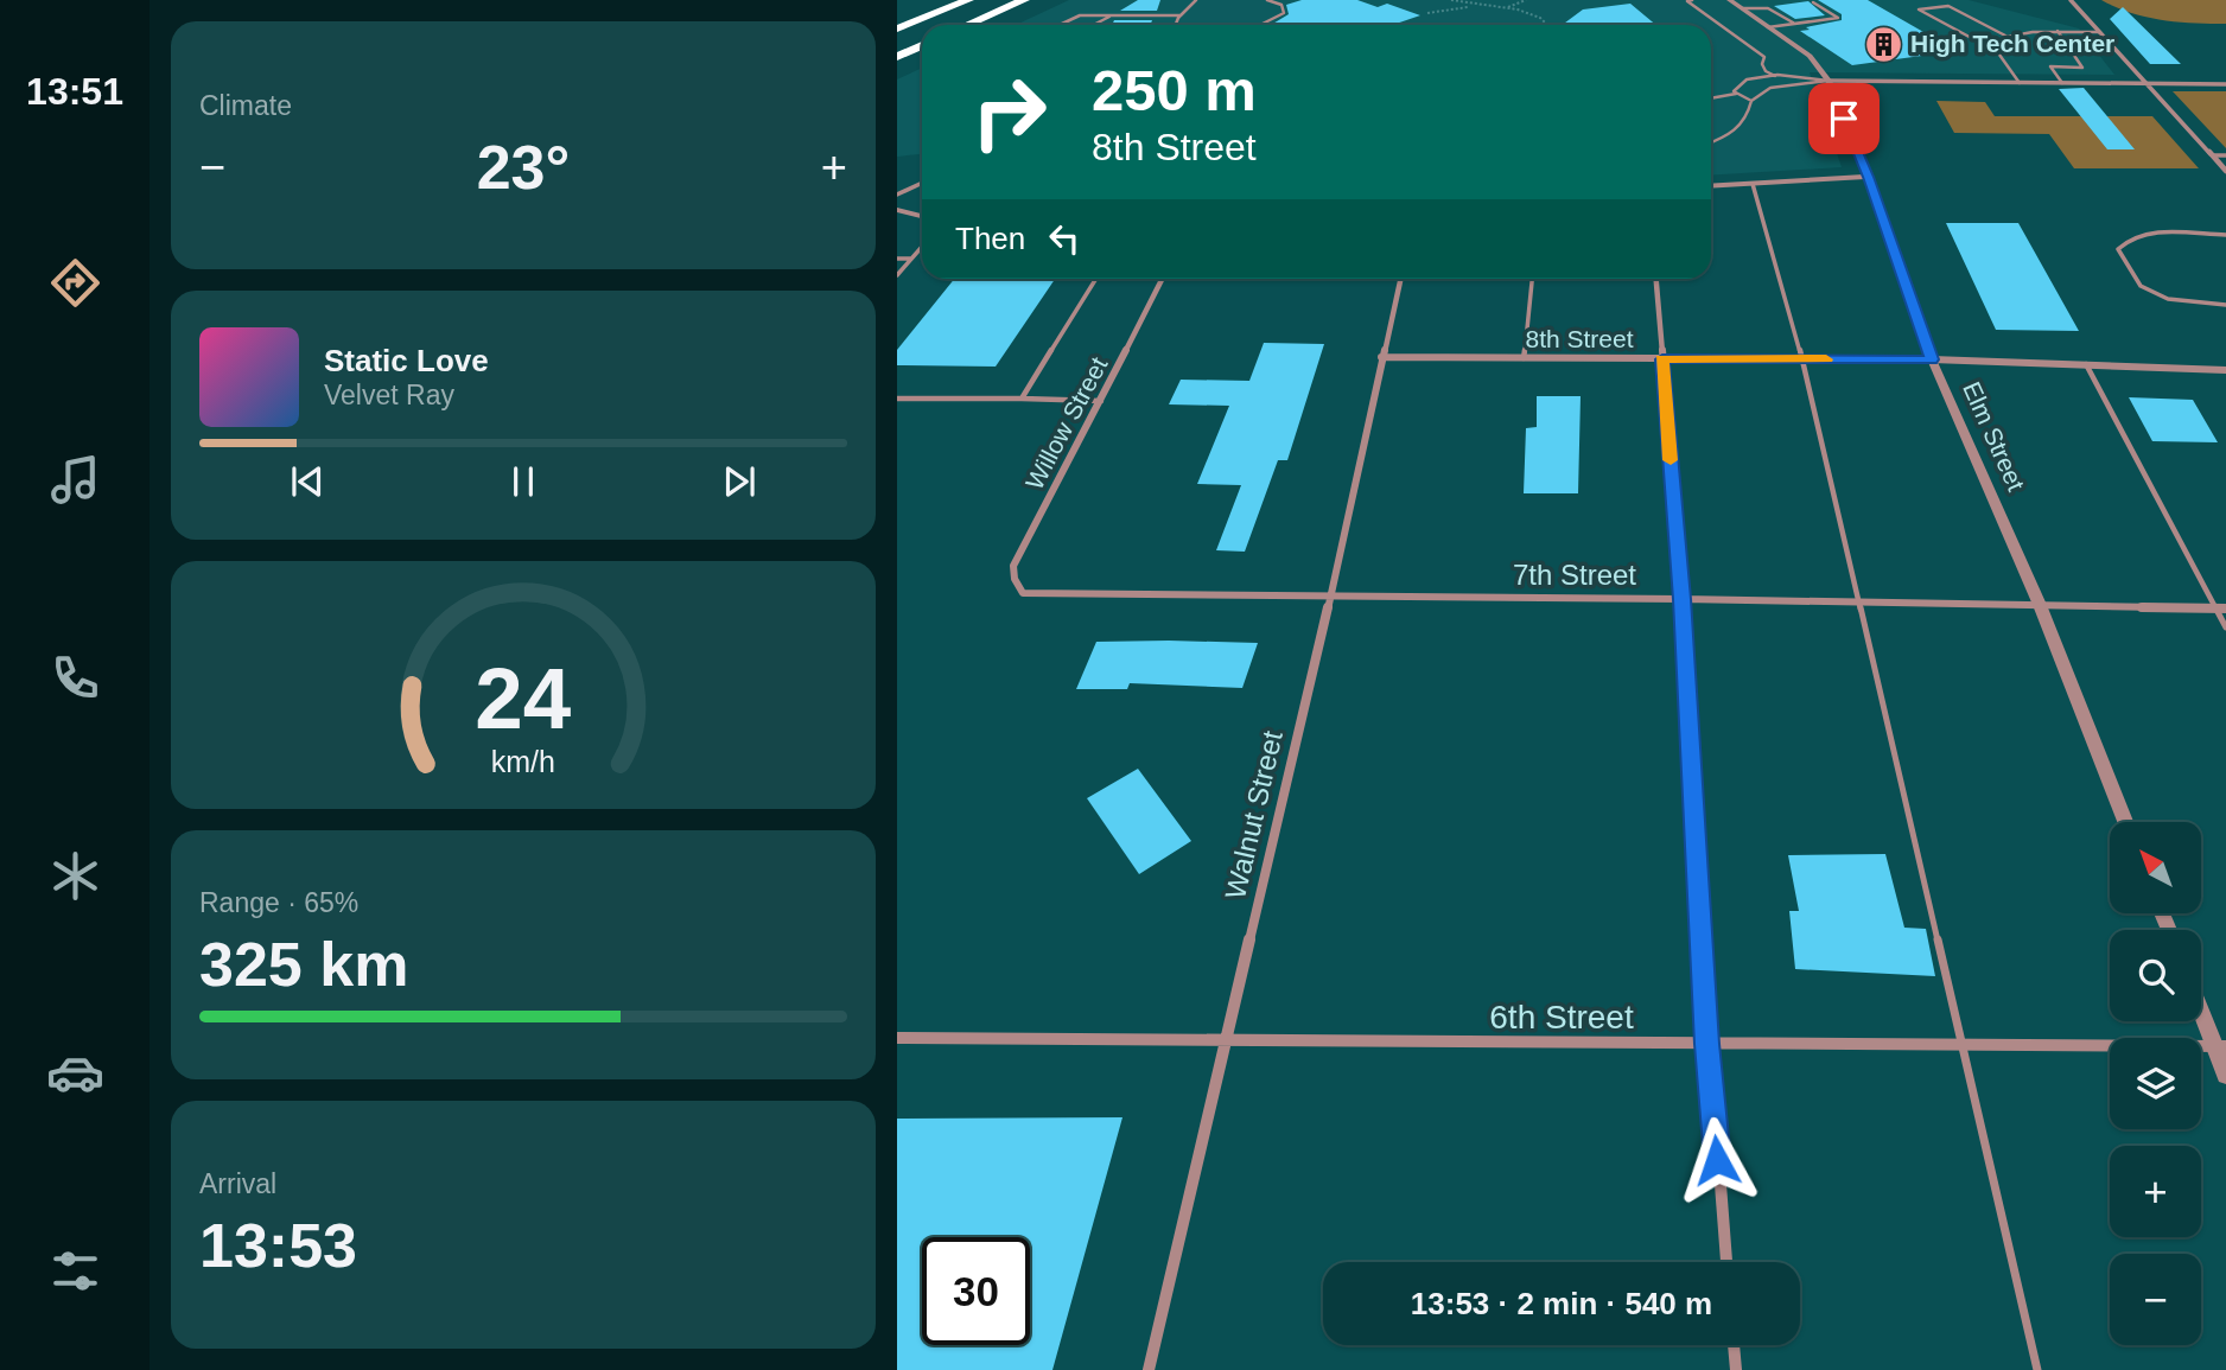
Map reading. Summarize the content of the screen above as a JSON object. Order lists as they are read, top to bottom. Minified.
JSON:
{"streets":{"street":["8th Street","Willow Street","Elm Street","7th Street","Walnut Street","6th Street"]},"crossings":[["8th Street","Elm Street"],["8th Street","Walnut Street"],["Willow Street","7th Street"],["Elm Street","7th Street"],["7th Street","Walnut Street"],["Walnut Street","6th Street"]],"places":{"building":["High Tech Center"]},"north":"top left","page":{"tabs":"13:51","tile":["Climate",["Range · 65%","325 km"],["Arrival","13:53"]],"turn":["250 m","8th Street"],"heat":["−","23°","+"],"then":"Then","song":["Static Love","Velvet Ray"],"map_buttons":["+","−"],"limit":"30","trip":"13:53 · 2 min · 540 m","gauge":["24","km/h"]}}
